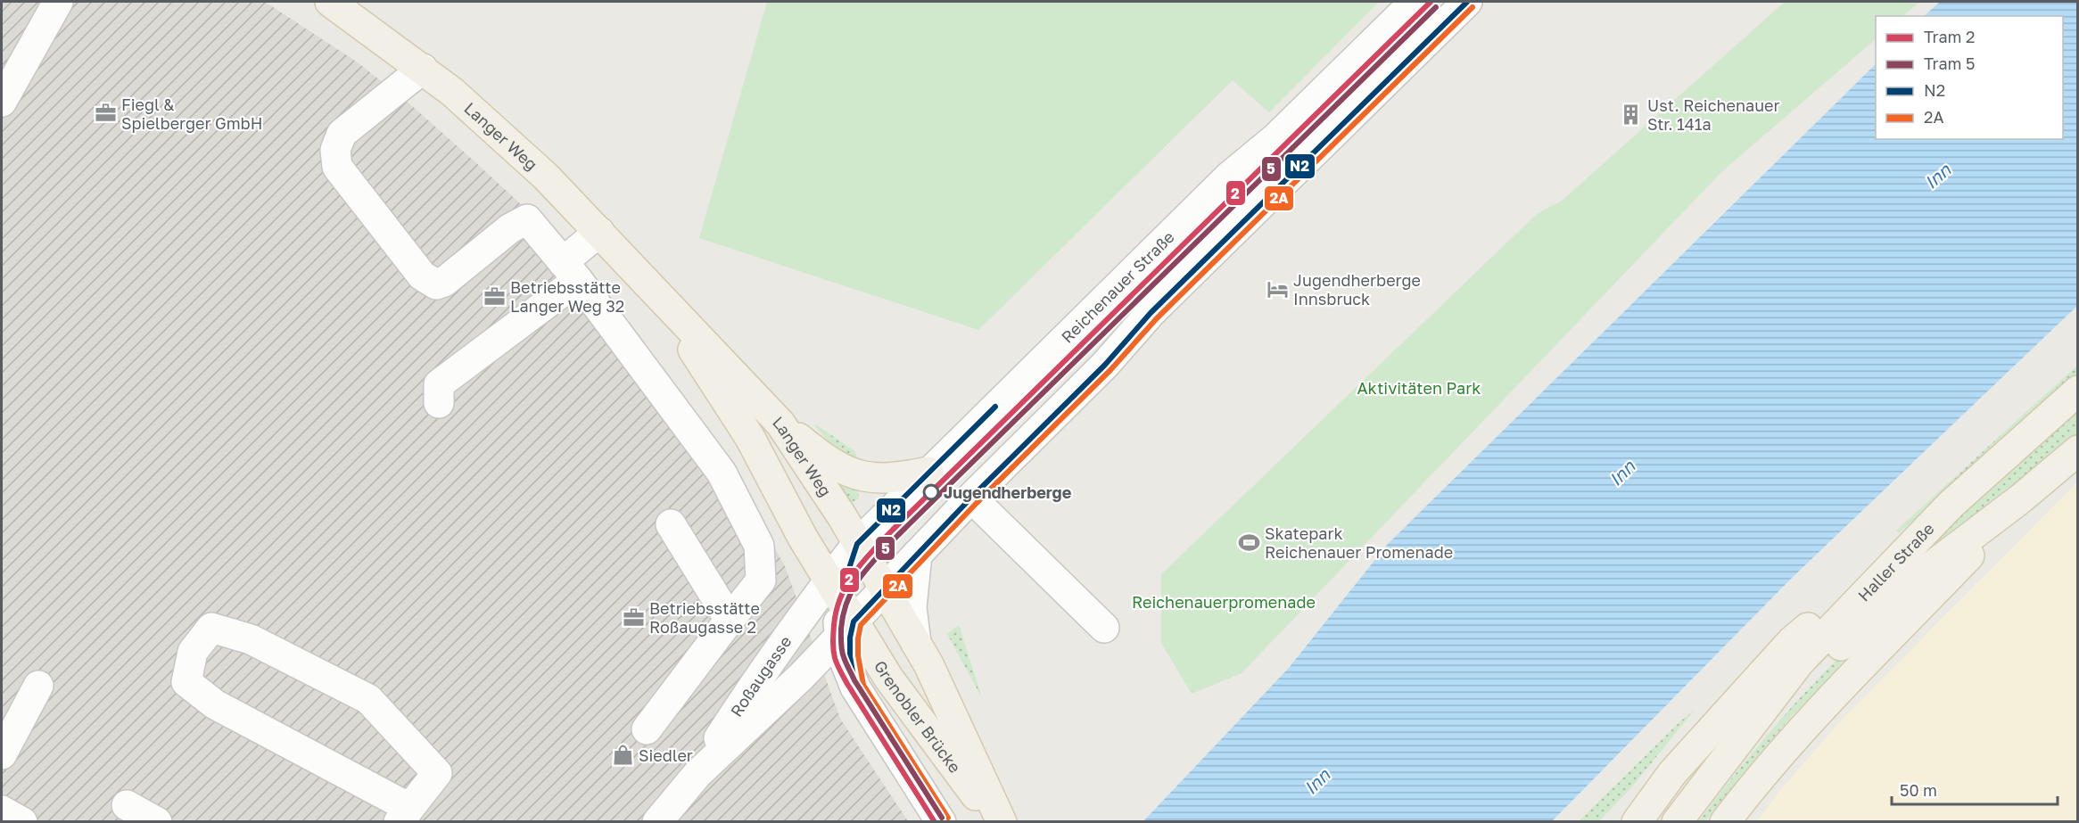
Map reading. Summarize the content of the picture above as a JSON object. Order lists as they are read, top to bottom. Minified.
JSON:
{"streets":{"main road":["Langer Weg","Haller Straße","Grenobler Brücke"],"street":["Reichenauer Straße","Roßaugasse"]},"crossings":[["Langer Weg","Reichenauer Straße"],["Langer Weg","Roßaugasse"],["Langer Weg","Grenobler Brücke"],["Reichenauer Straße","Roßaugasse"],["Reichenauer Straße","Grenobler Brücke"],["Roßaugasse","Grenobler Brücke"]],"water":["Inn"],"parks":["Aktivitäten Park","Reichenauerpromenade"],"places":{"office":["Fiegl & Spielberger GmbH","Betriebsstätte Langer Weg 32","Betriebsstätte Roßaugasse 2"],"building":["Ust. Reichenauer Str. 141a"],"hotel":["Jugendherberge Innsbruck"],"other":["Jugendherberge"],"sports":["Skatepark Reichenauer Promenade"],"shop":["Siedler"]},"lines":["tram line 2","transit line N2","tram line 5","transit line 2A"],"legend":["Tram 2","Tram 5","N2","2A"],"scale_bar":"50 m"}
